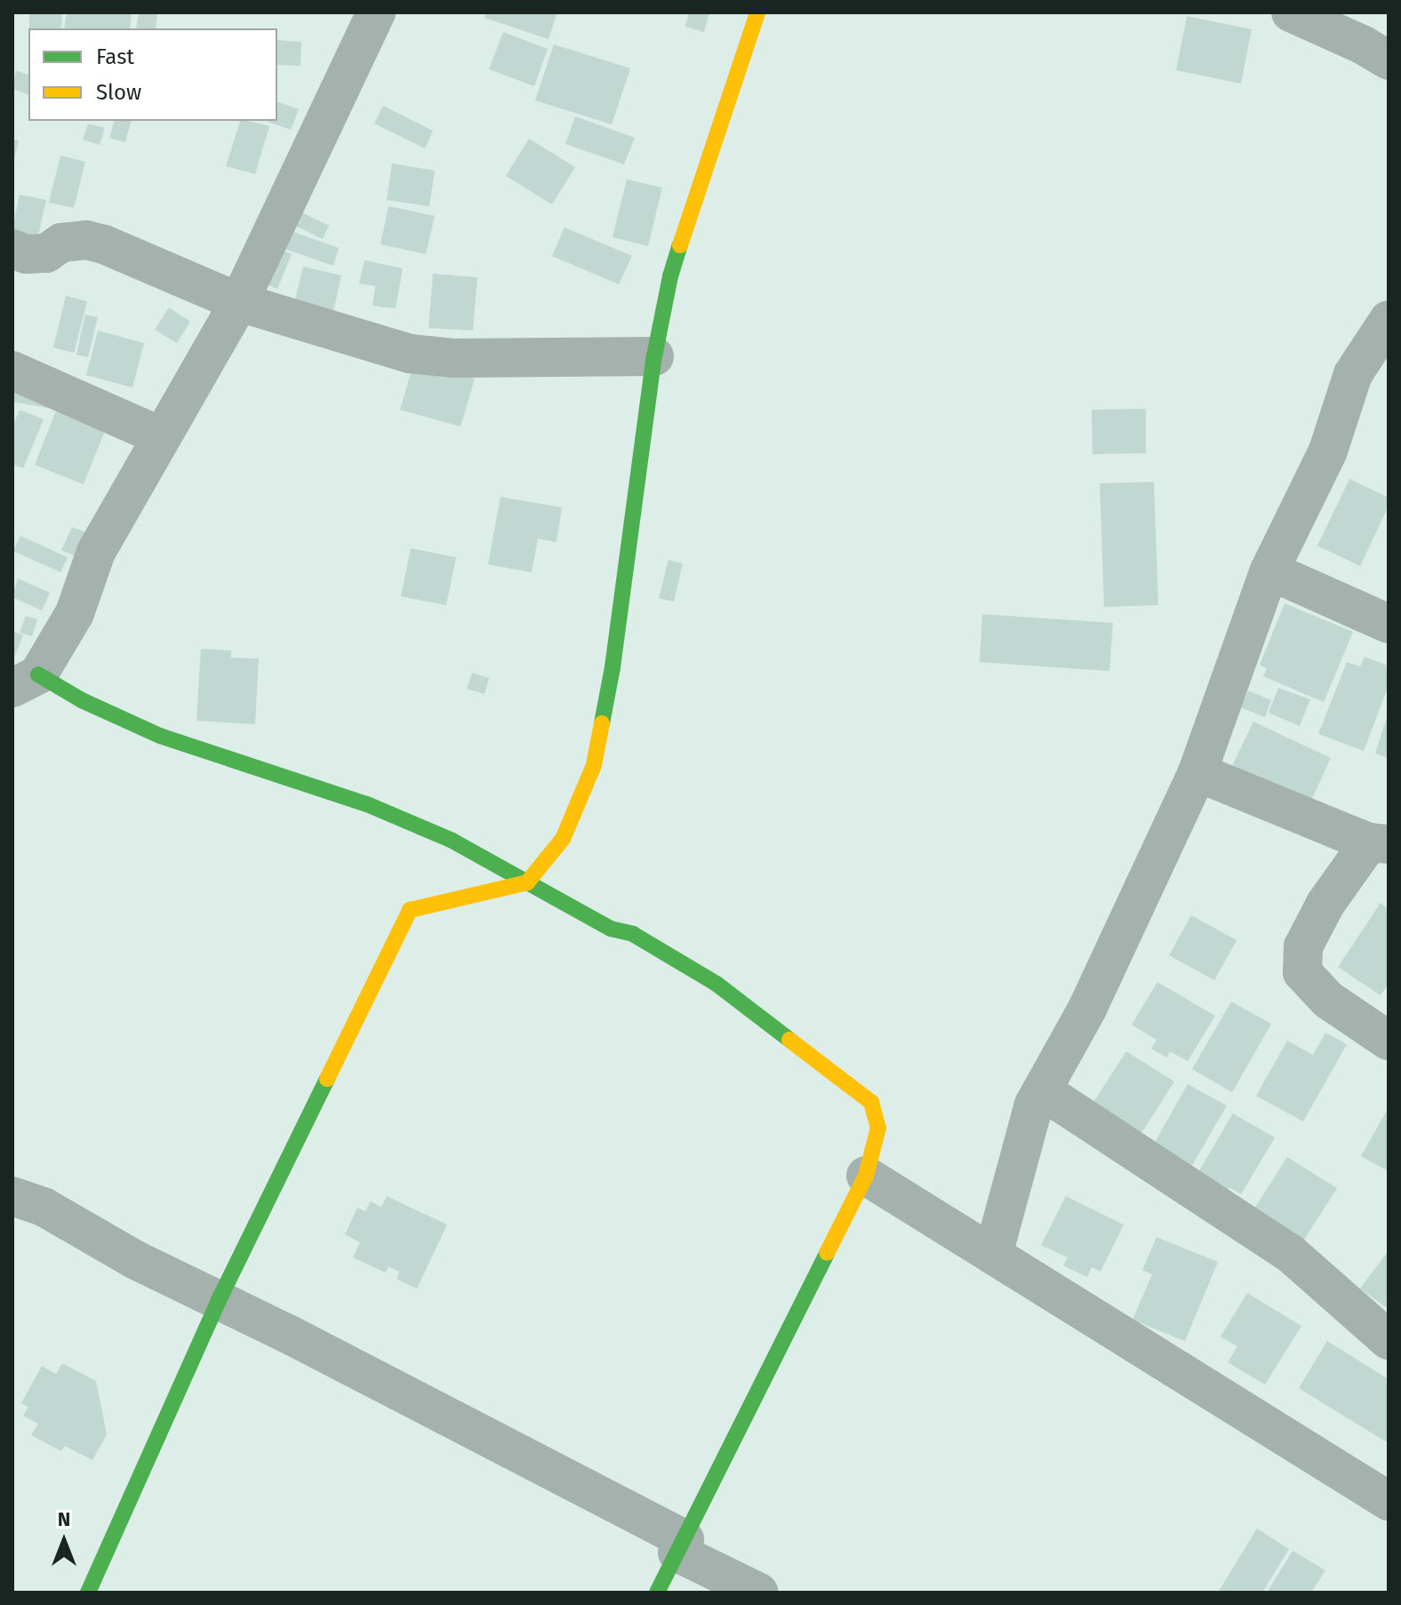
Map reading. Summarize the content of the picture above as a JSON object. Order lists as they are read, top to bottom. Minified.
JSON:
{"legend":["Fast","Slow"],"north":"top"}
